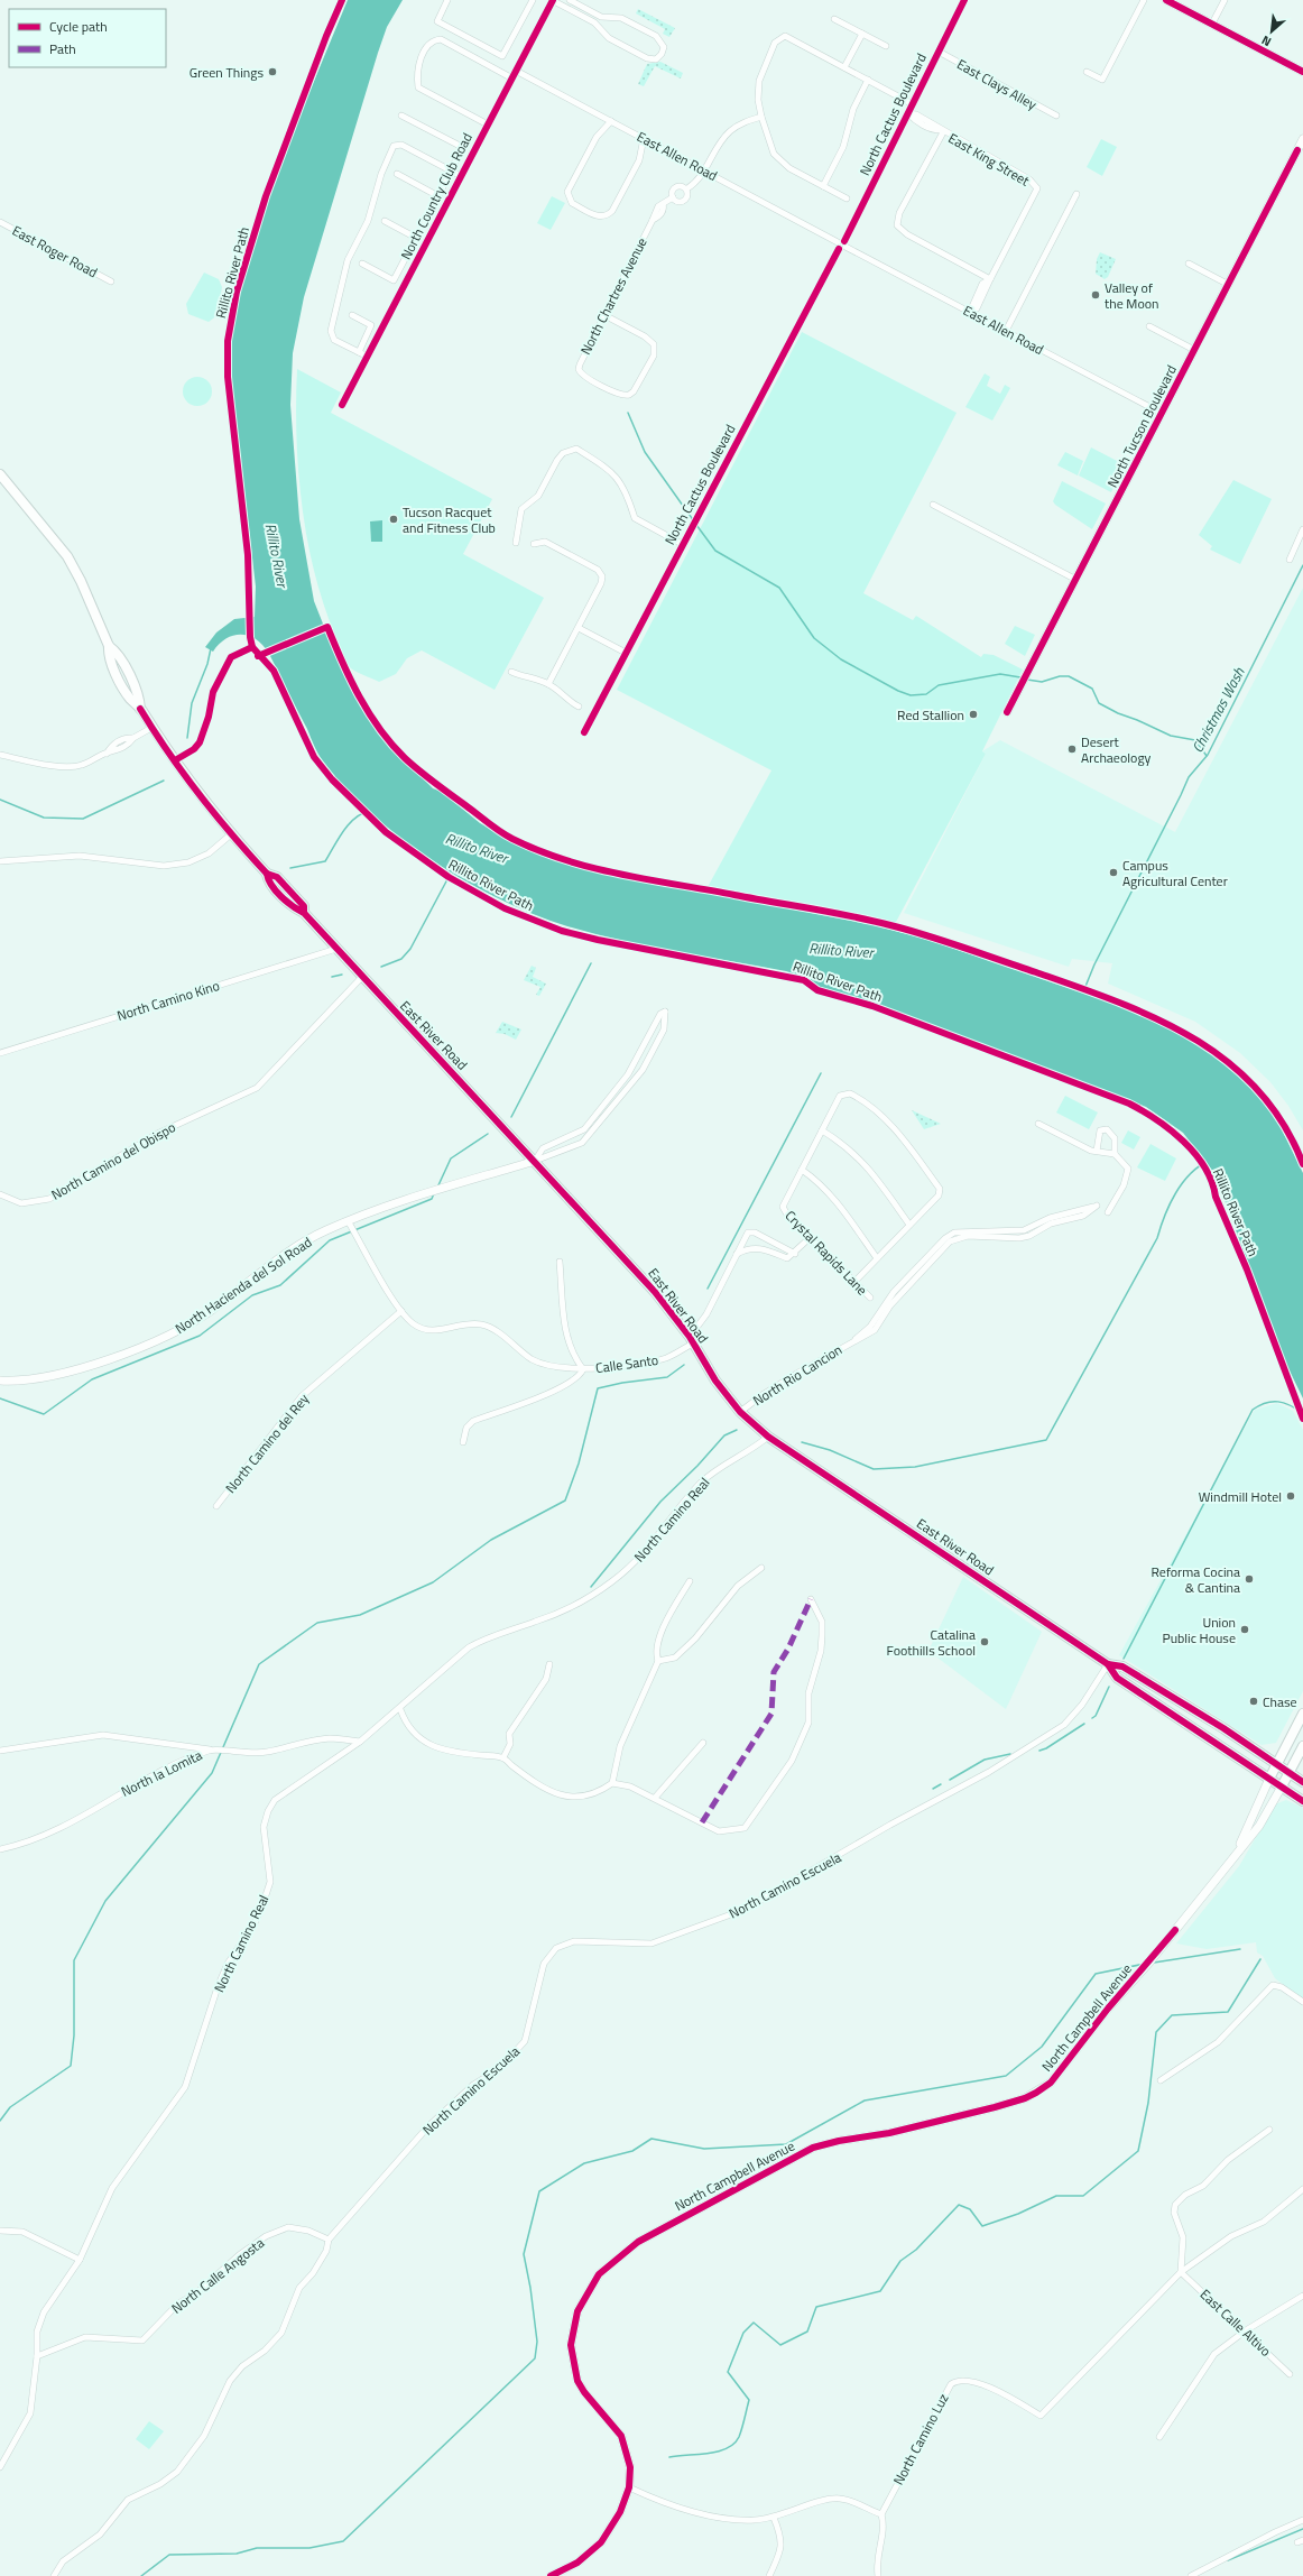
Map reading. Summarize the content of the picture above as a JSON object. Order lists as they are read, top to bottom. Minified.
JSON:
{"streets":{"main road":["North Tucson Boulevard","East River Road","North Hacienda del Sol Road","North Campbell Avenue"],"street":["East Clays Alley","North Cactus Boulevard","East Allen Road","East King Street","North Country Club Road","East Roger Road","North Chartres Avenue","North Camino Kino","North Camino del Obispo","Crystal Rapids Lane","Calle Santo","North Rio Cancion","North Camino del Rey","North Camino Real","North la Lomita","North Camino Escuela","North Calle Angosta","East Calle Altivo","North Camino Luz"],"cycle path":["Rillito River Path"]},"crossings":[["East Clays Alley","North Cactus Boulevard"],["North Cactus Boulevard","East Allen Road"],["North Cactus Boulevard","East King Street"],["East Allen Road","North Country Club Road"],["East Allen Road","North Chartres Avenue"],["East Allen Road","North Tucson Boulevard"],["North Camino Kino","East River Road"],["East River Road","North Camino del Obispo"],["East River Road","North Hacienda del Sol Road"],["East River Road","Calle Santo"],["East River Road","North Rio Cancion"],["East River Road","North Camino Real"],["East River Road","North Camino Escuela"],["East River Road","North Campbell Avenue"],["North Hacienda del Sol Road","Calle Santo"],["Calle Santo","North Camino del Rey"],["North Camino Real","North la Lomita"],["North Camino Real","North Calle Angosta"],["North Camino Escuela","North Calle Angosta"],["East Calle Altivo","North Camino Luz"]],"water":["Rillito River","Christmas Wash"],"places":["Green Things","Valley of the Moon","Tucson Racquet and Fitness Club","Red Stallion","Desert Archaeology","Campus Agricultural Center","Windmill Hotel","Reforma Cocina & Cantina","Union Public House","Catalina Foothills School","Chase"],"legend":["Cycle path","Path"],"north":"bottom left"}
